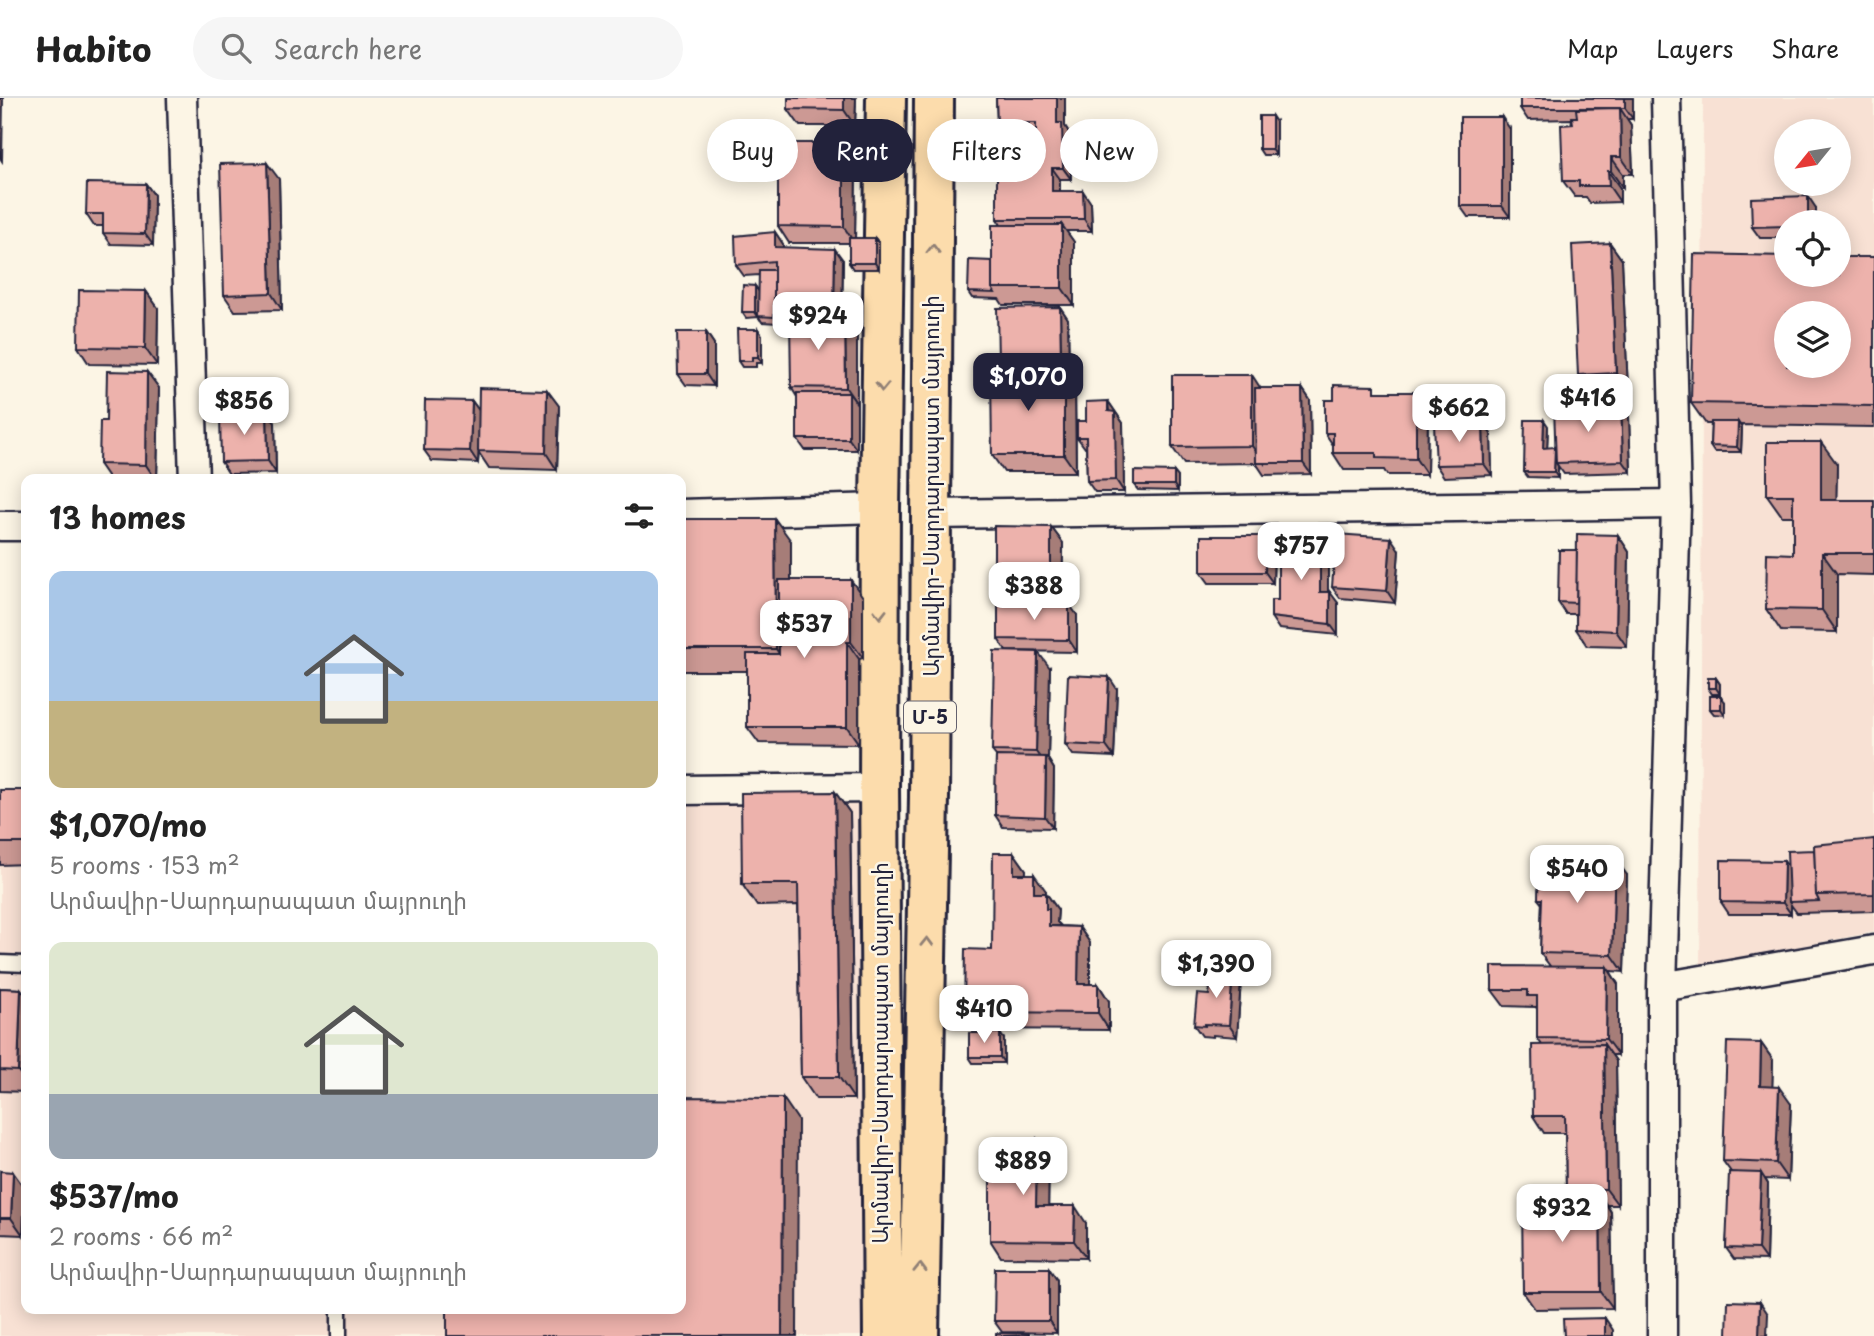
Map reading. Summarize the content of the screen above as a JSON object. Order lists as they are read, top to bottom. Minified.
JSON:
{"streets":{"highway":["Արմավիր-Սարդարապատ մայրուղի","Մ-5"]},"north":"bottom left","page":{"header":"Habito","search":"Search here","nav":["Map","Layers","Share"],"chip":["Buy","Rent","Filters","New"],"price":["$924","$1,070","$416","$856","$662","$757","$388","$537","$540","$1,390","$410","$889","$932"],"heading":"13 homes","list":[{"name":"$1,070/mo","note":"5 rooms · 153 m² · Արմավիր-Սարդարապատ մայրուղի"},{"name":"$537/mo","note":"2 rooms · 66 m² · Արմավիր-Սարդարապատ մայրուղի"}]}}
